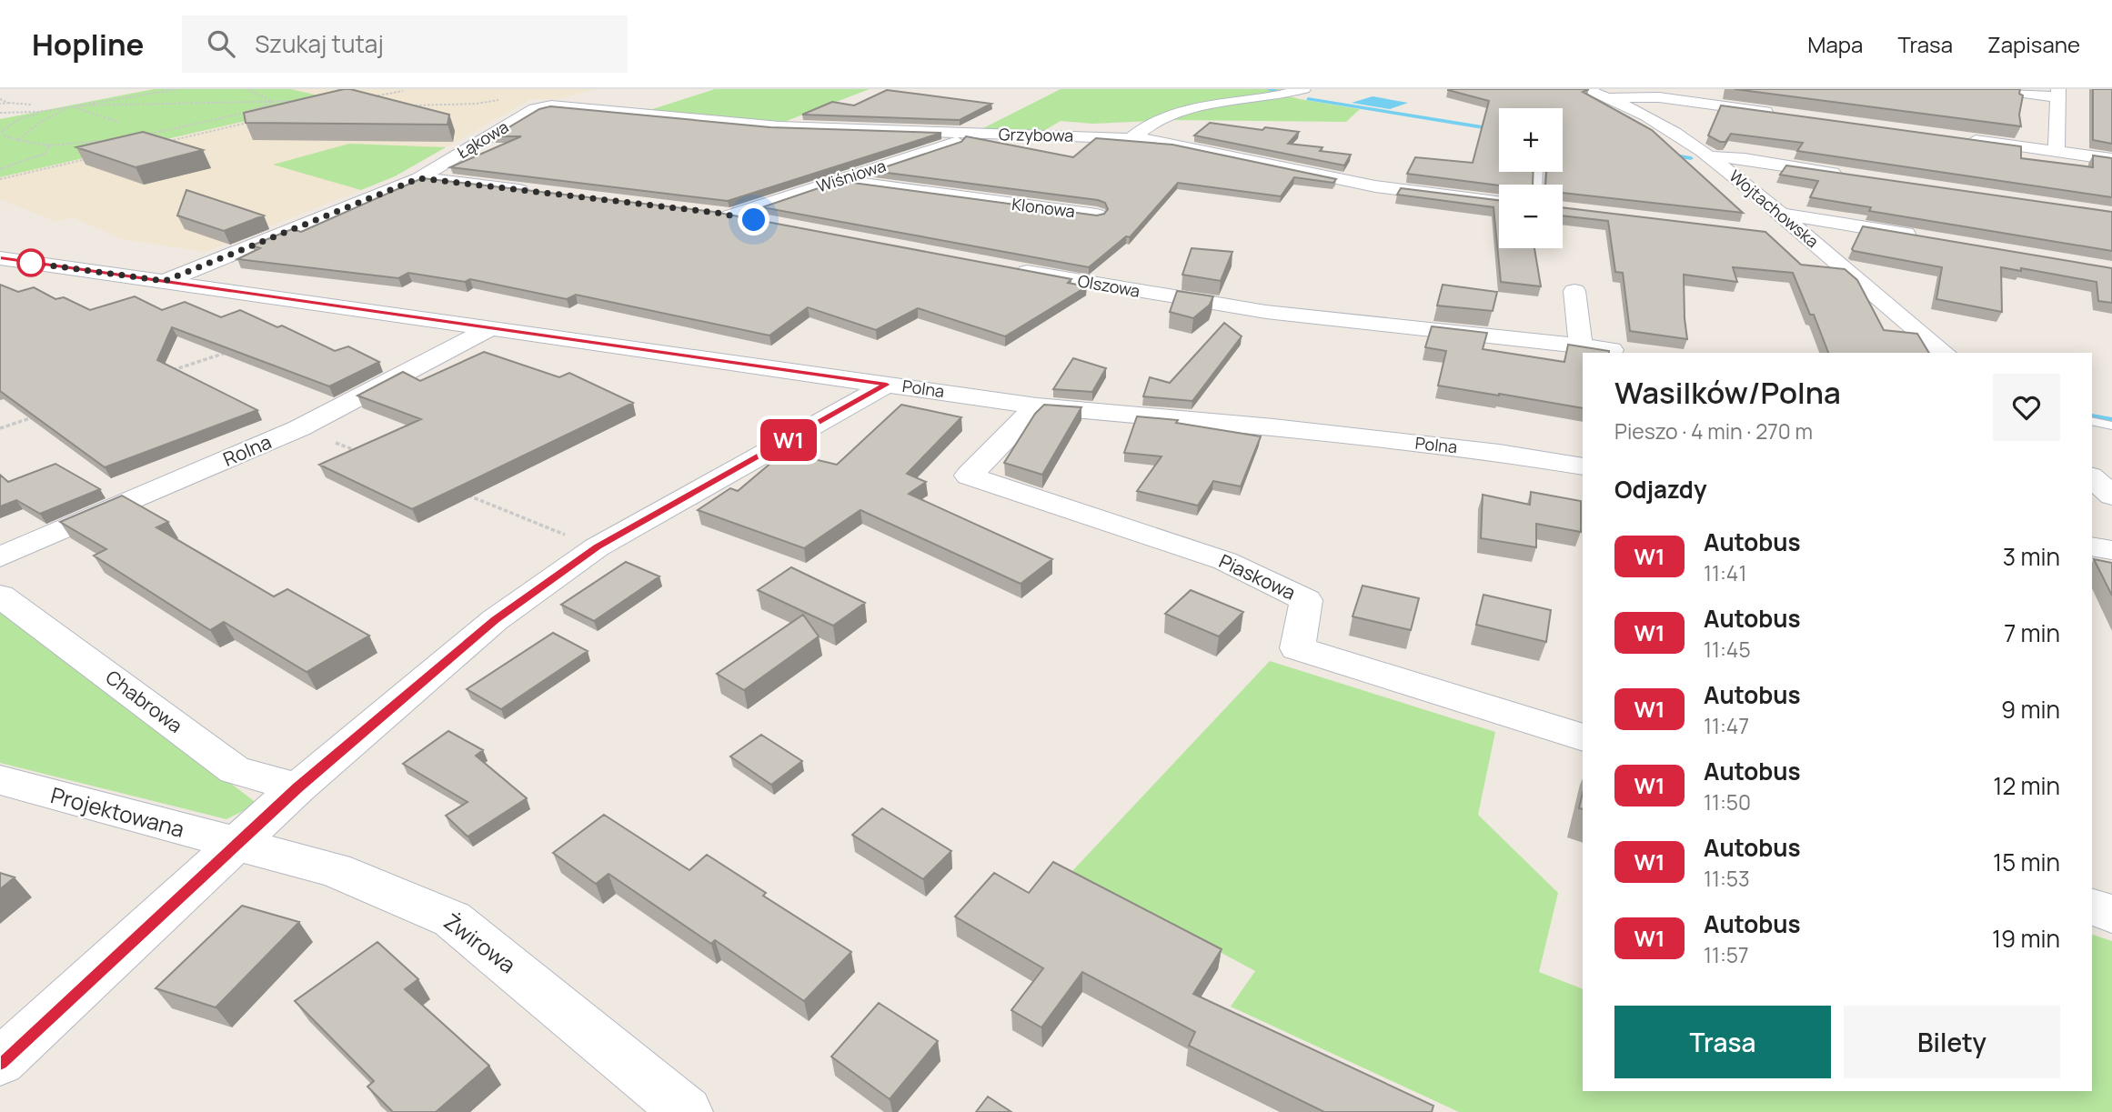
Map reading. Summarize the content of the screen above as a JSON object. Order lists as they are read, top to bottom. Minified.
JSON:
{"streets":{"street":["Grzybowa","Łąkowa","Wiśniowa","Klonowa","Wojtachowska","Olszowa","Polna","Rolna","Piaskowa","Chabrowa","Projektowana","Żwirowa"]},"crossings":[["Grzybowa","Łąkowa"],["Grzybowa","Wiśniowa"],["Łąkowa","Polna"],["Wiśniowa","Klonowa"],["Polna","Rolna"],["Polna","Piaskowa"],["Projektowana","Żwirowa"]],"lines":["bus line W1"],"page":{"header":"Hopline","search":"Szukaj tutaj","nav":["Mapa","Trasa","Zapisane"],"on_map":"W1","map_buttons":["+","−"],"heading":[["Wasilków/Polna","Pieszo · 4 min · 270 m"],"Odjazdy"],"list":[{"mark":"W1","name":"Autobus","note":"11:41","value":"3 min"},{"mark":"W1","name":"Autobus","note":"11:45","value":"7 min"},{"mark":"W1","name":"Autobus","note":"11:47","value":"9 min"},{"mark":"W1","name":"Autobus","note":"11:50","value":"12 min"},{"mark":"W1","name":"Autobus","note":"11:53","value":"15 min"},{"mark":"W1","name":"Autobus","note":"11:57","value":"19 min"}],"buttons":["Trasa","Bilety"]}}
